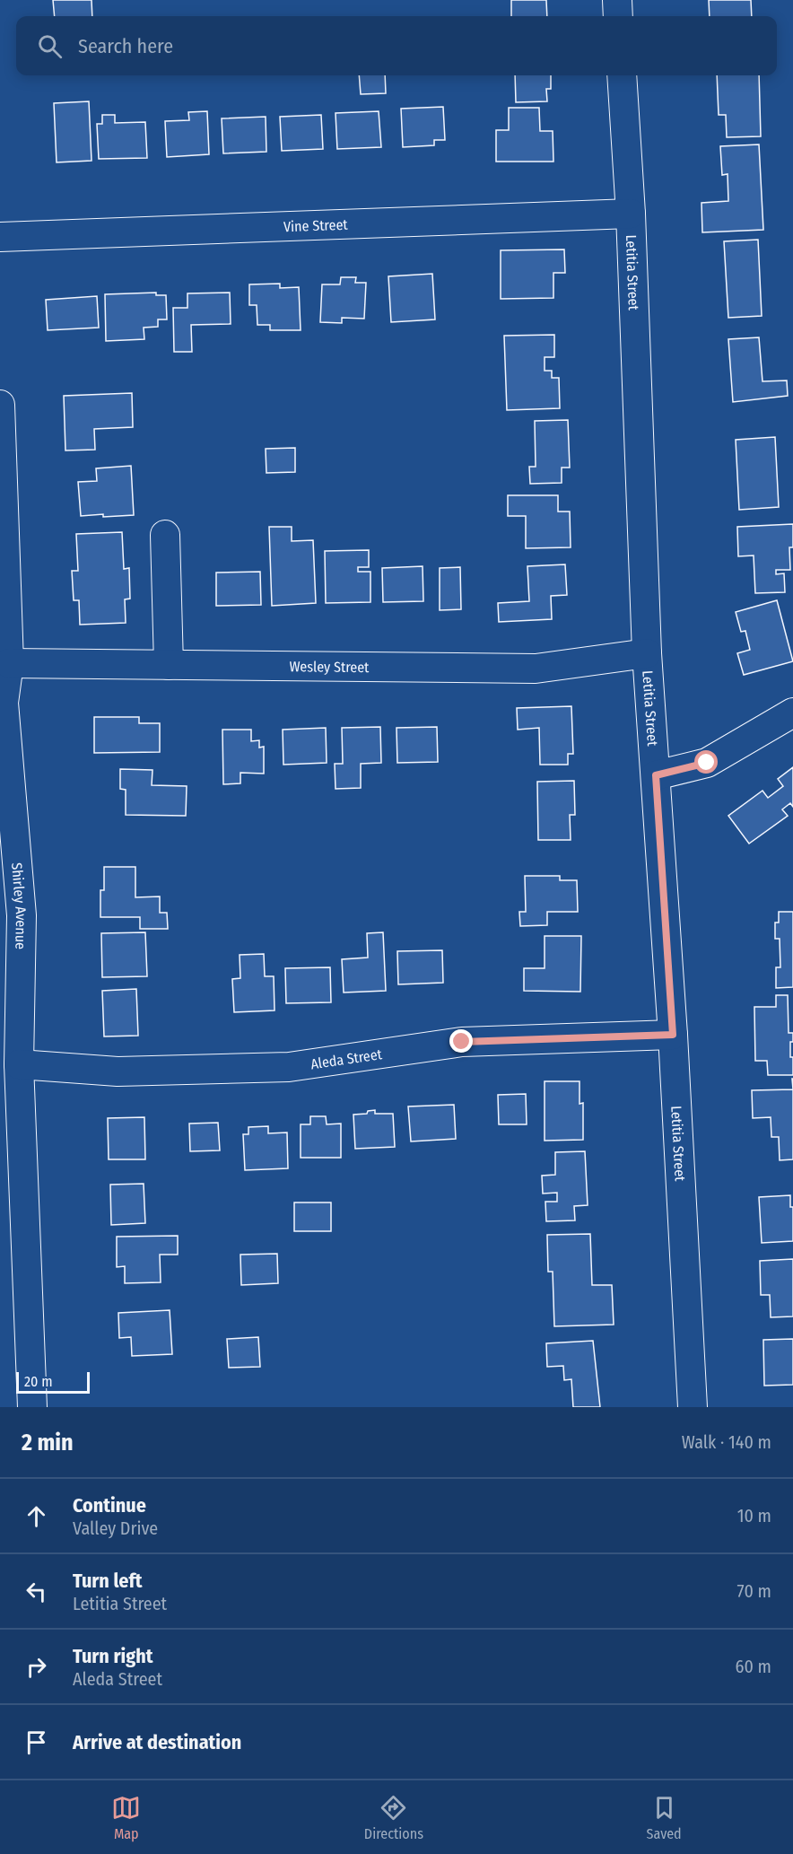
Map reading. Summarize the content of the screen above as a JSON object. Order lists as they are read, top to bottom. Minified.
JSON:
{"streets":{"street":["Vine Street","Letitia Street","Wesley Street","Shirley Avenue","Aleda Street"]},"crossings":[["Vine Street","Letitia Street"],["Letitia Street","Wesley Street"],["Letitia Street","Aleda Street"],["Wesley Street","Shirley Avenue"],["Shirley Avenue","Aleda Street"]],"scale_bar":"20 m","page":{"search":"Search here","scale":"20 m","heading":["2 min","Walk · 140 m"],"list":[["Continue","Valley Drive","10 m"],["Turn left","Letitia Street","70 m"],["Turn right","Aleda Street","60 m"],"Arrive at destination"],"nav":["Map","Directions","Saved"]}}
